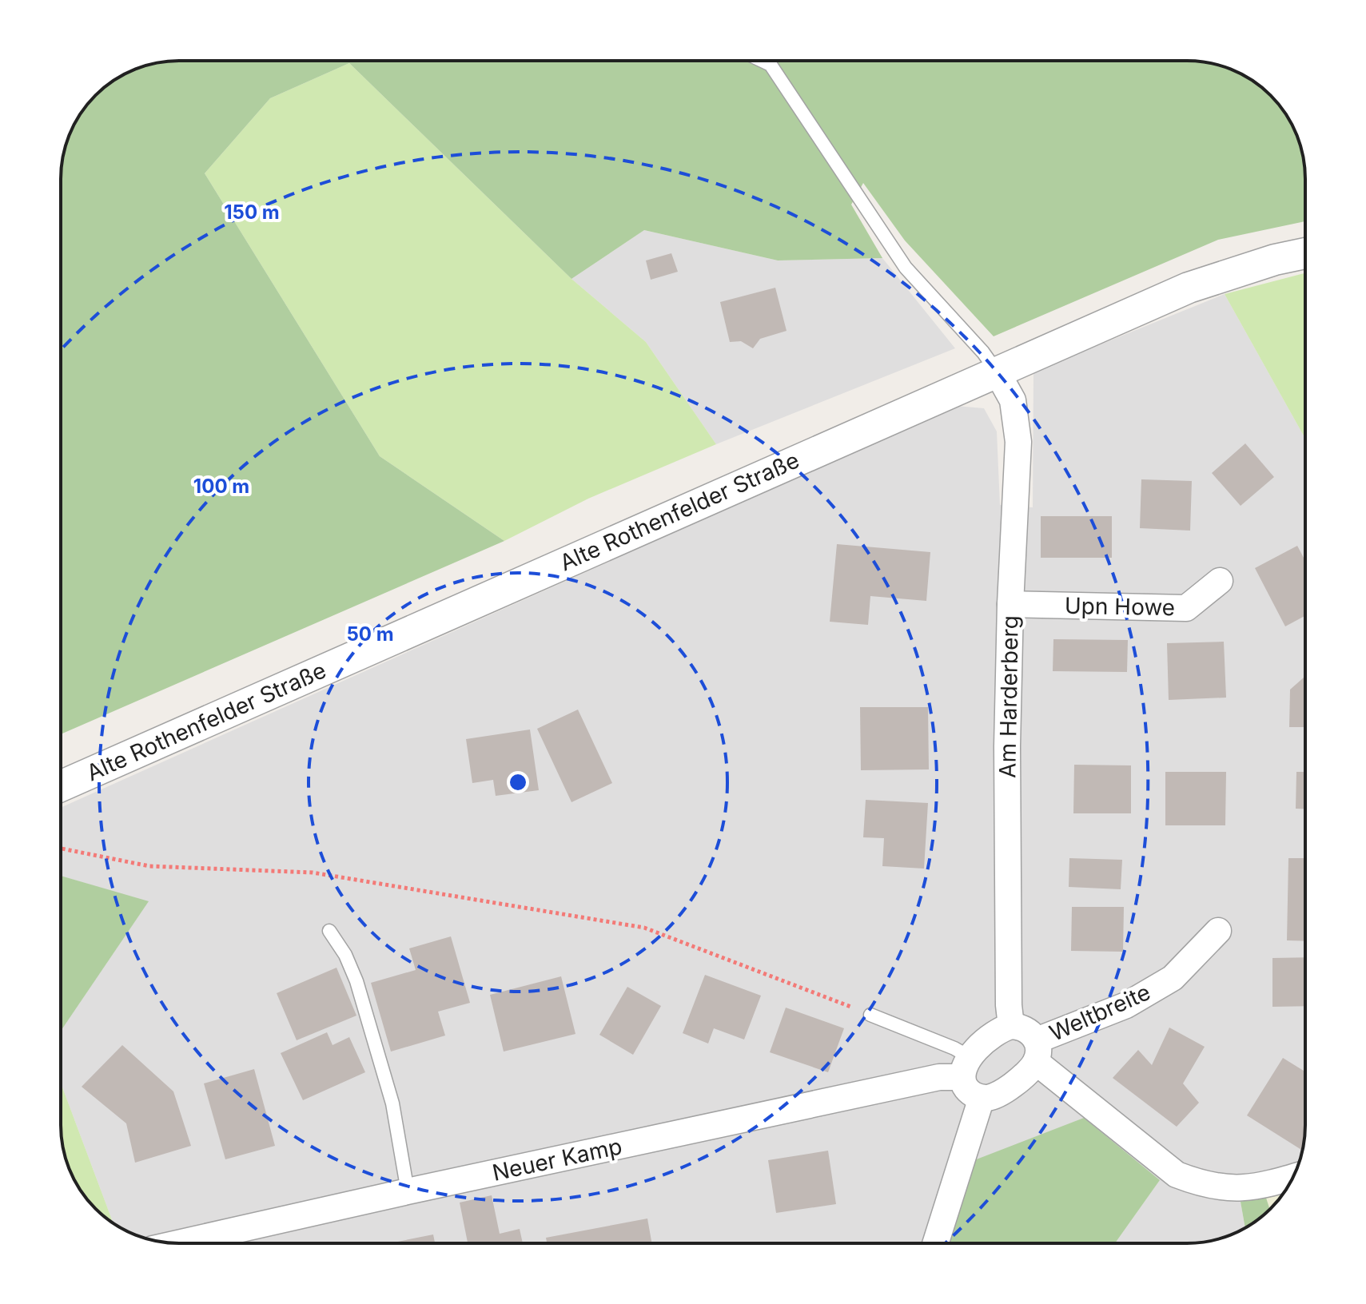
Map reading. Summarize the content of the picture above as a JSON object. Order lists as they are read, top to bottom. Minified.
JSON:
{"streets":{"street":["Alte Rothenfelder Straße","Upn Howe","Am Harderberg","Weltbreite","Neuer Kamp"]},"crossings":[["Alte Rothenfelder Straße","Am Harderberg"],["Upn Howe","Am Harderberg"]],"rings":["150 m","100 m","50 m"]}
